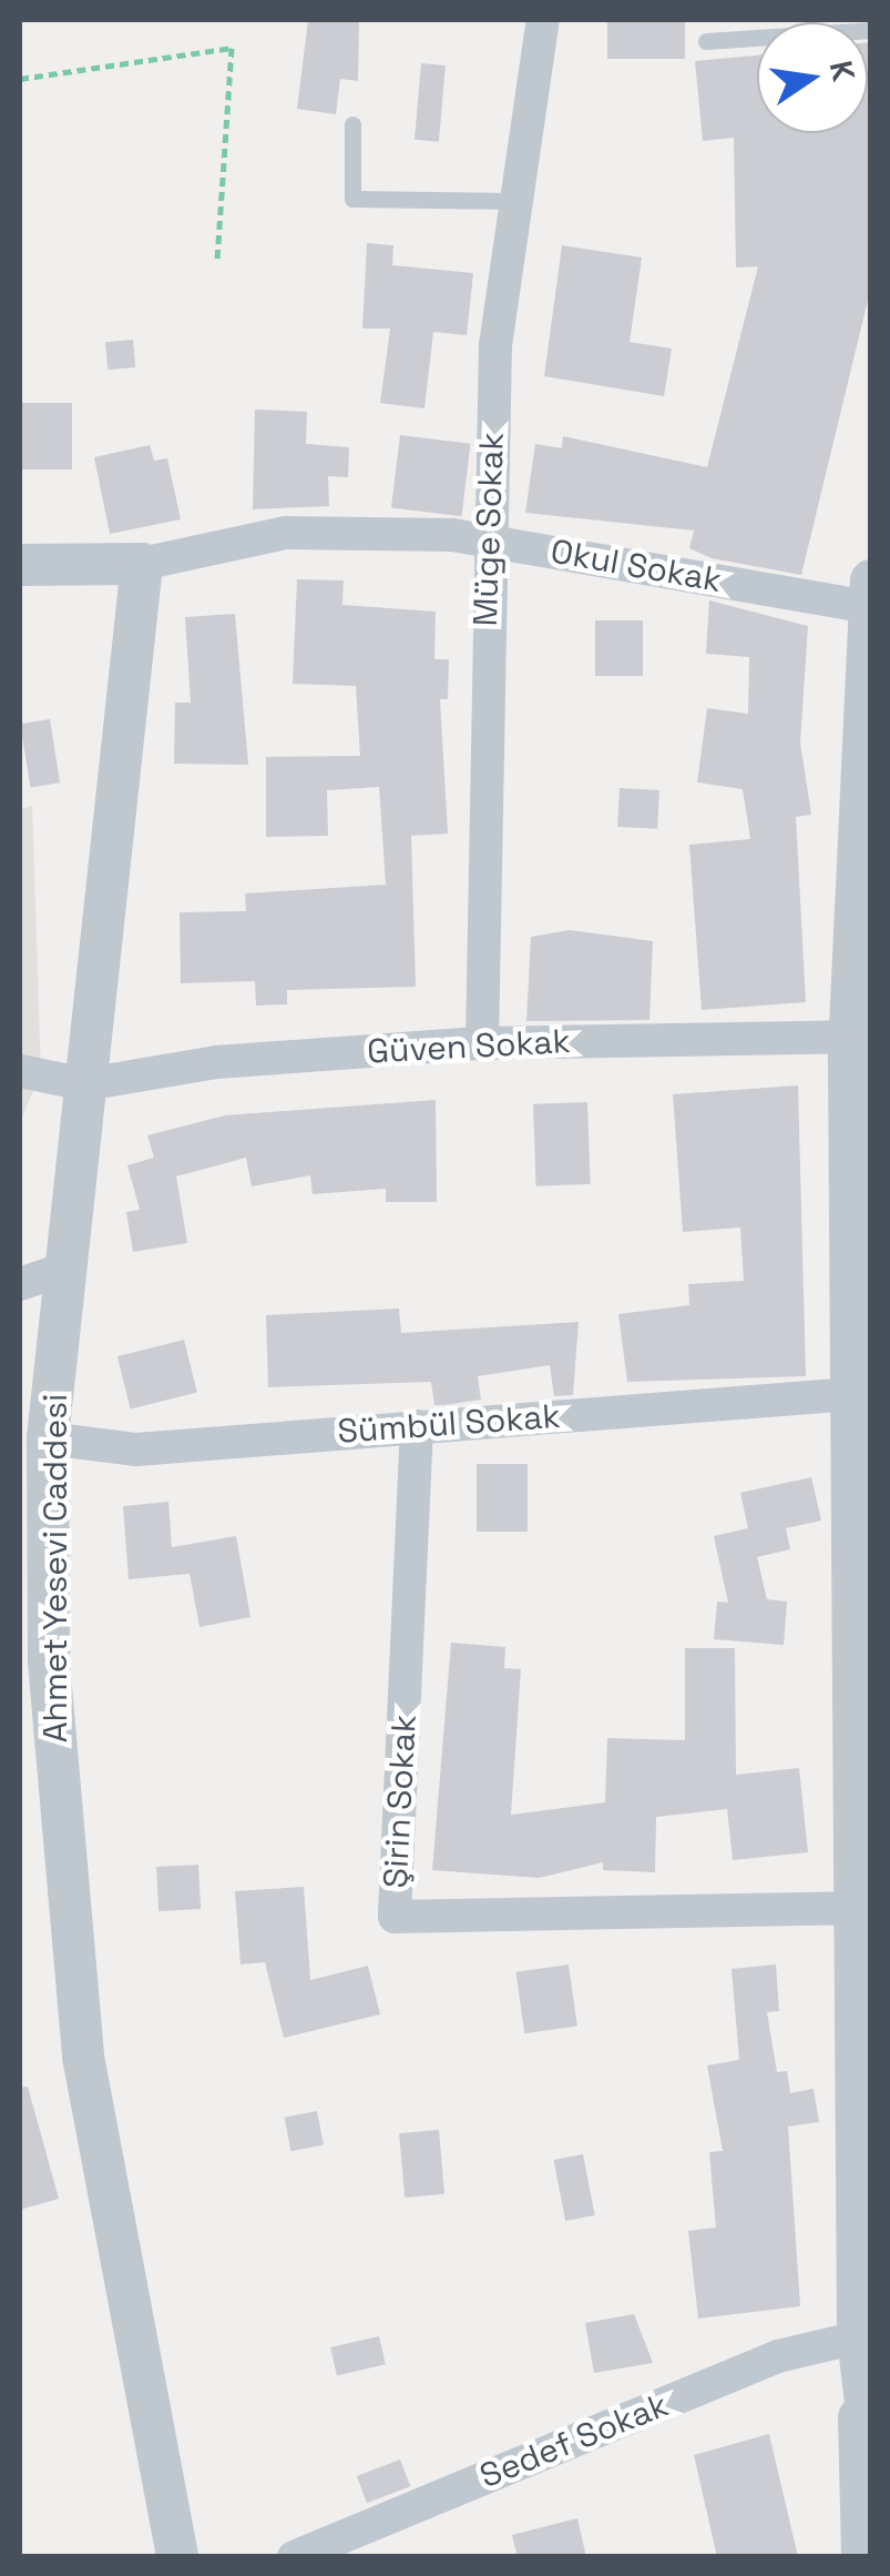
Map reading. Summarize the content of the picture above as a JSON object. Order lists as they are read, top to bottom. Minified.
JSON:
{"streets":{"street":["Müge Sokak","Okul Sokak","Güven Sokak","Sümbül Sokak","Ahmet Yesevi Caddesi","Şirin Sokak","Sedef Sokak"]},"crossings":[["Müge Sokak","Okul Sokak"],["Müge Sokak","Güven Sokak"],["Okul Sokak","Ahmet Yesevi Caddesi"],["Güven Sokak","Ahmet Yesevi Caddesi"],["Sümbül Sokak","Ahmet Yesevi Caddesi"],["Sümbül Sokak","Şirin Sokak"]],"north":"right"}
